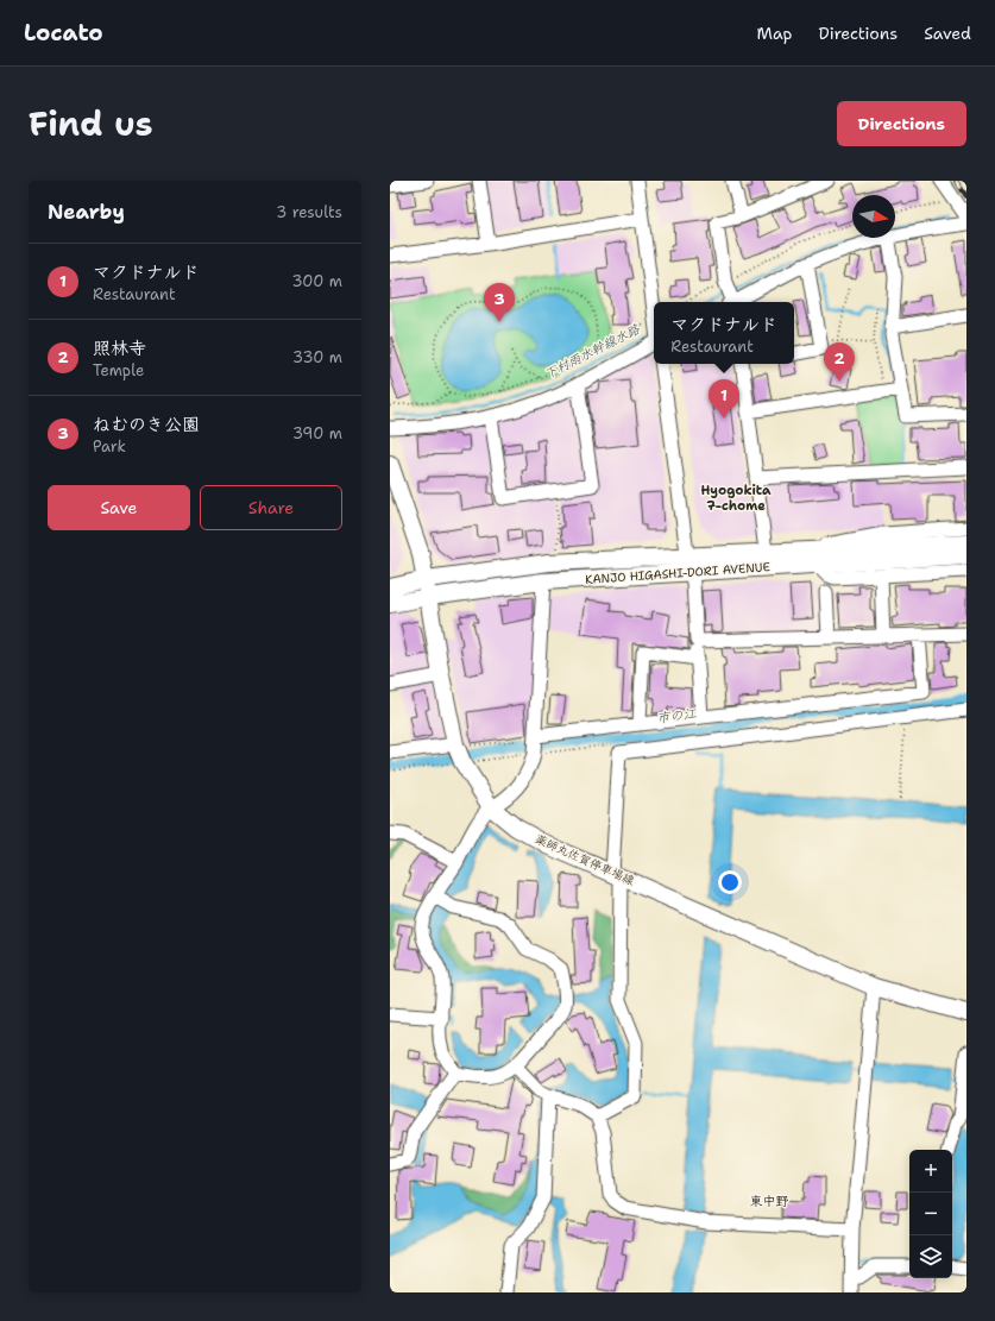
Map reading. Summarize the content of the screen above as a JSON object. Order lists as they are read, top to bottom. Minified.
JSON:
{"streets":{"main road":["KANJO HIGASHI-DORI AVENUE","薬師丸佐賀停車場線"]},"crossings":[["KANJO HIGASHI-DORI AVENUE","薬師丸佐賀停車場線"]],"districts":["Hyogokita 7-chome","東中野"],"water":["下村雨水幹線水路","市の江"],"north":"right","page":{"header":"Locato","nav":["Map","Directions","Saved"],"title":"Find us","buttons":["Directions",["Save","Share"]],"heading":["Nearby","3 results"],"list":[{"mark":"1","name":"マクドナルド","note":"Restaurant","value":"300 m"},{"mark":"2","name":"照林寺","note":"Temple","value":"330 m"},{"mark":"3","name":"ねむのき公園","note":"Park","value":"390 m"}],"pins":["3","2","1"],"popup":["マクドナルド","Restaurant"],"map_buttons":["+","−"]}}
